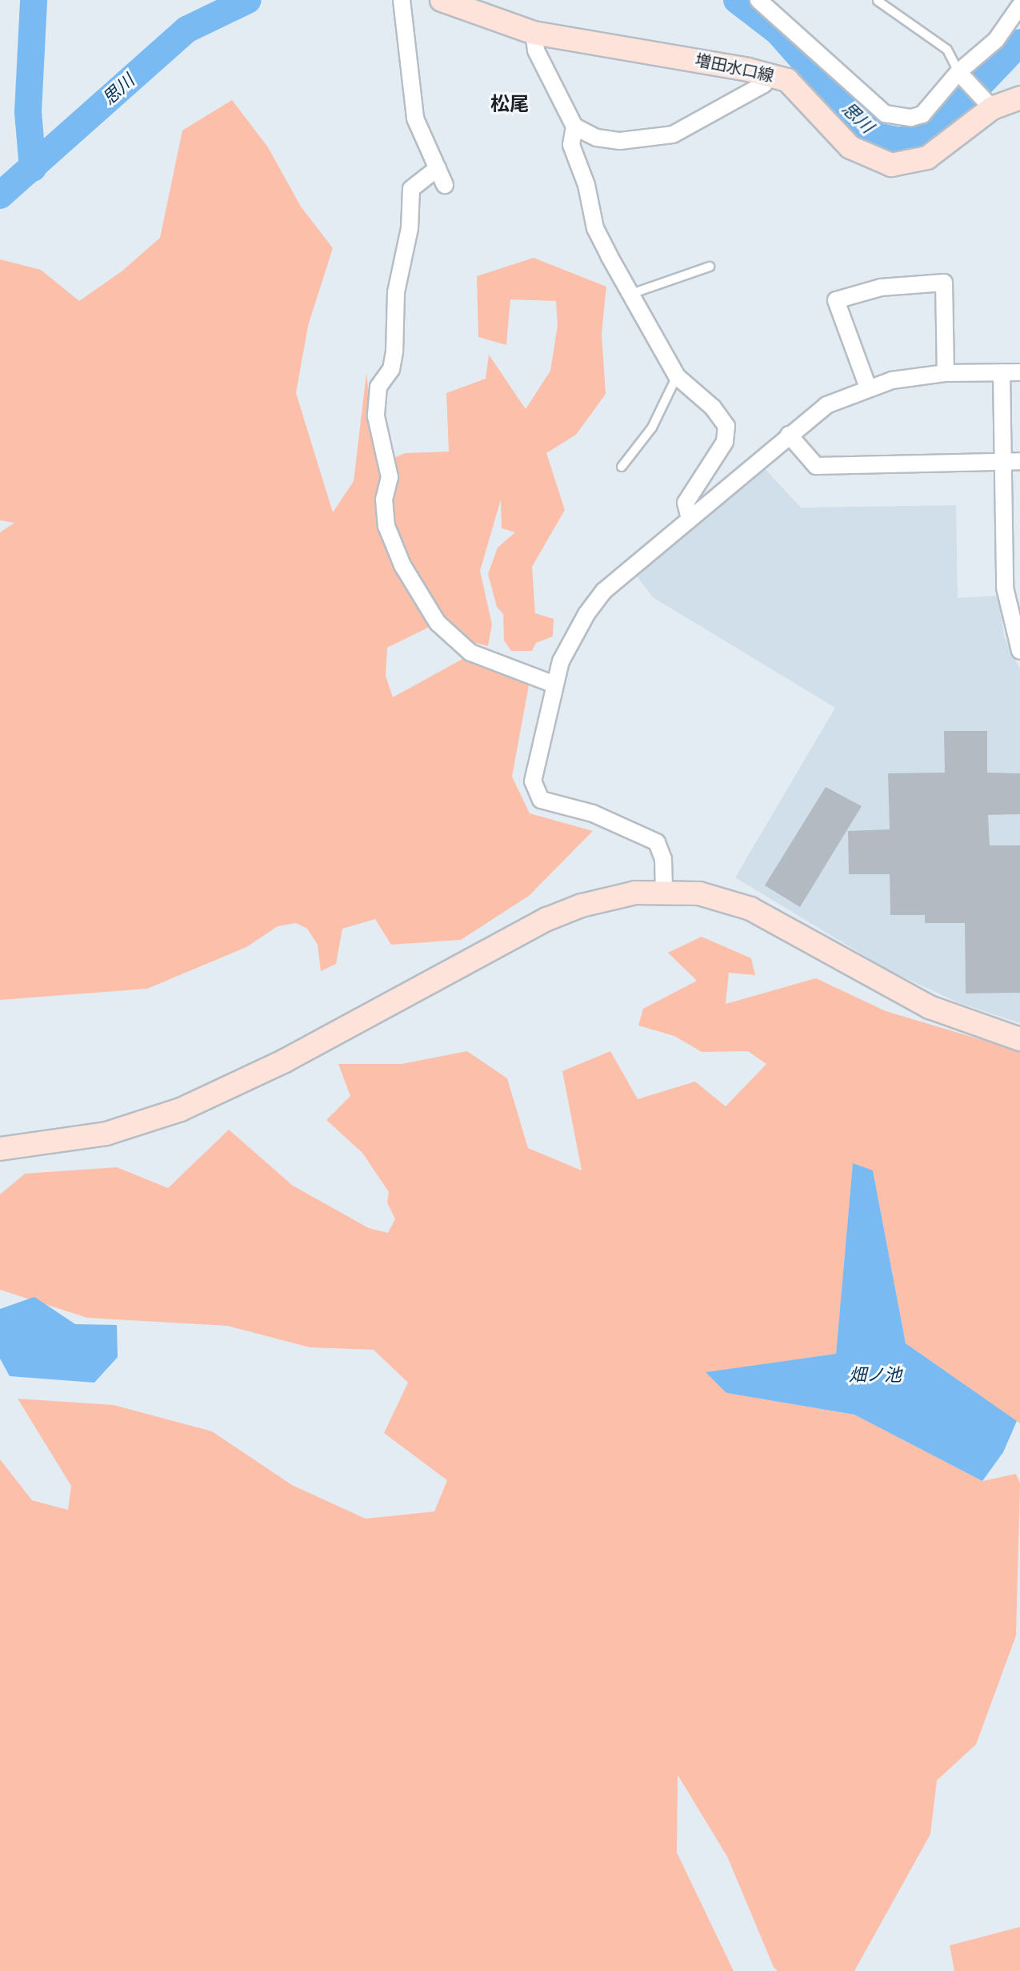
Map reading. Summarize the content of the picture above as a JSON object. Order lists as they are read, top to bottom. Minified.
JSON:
{"streets":{"street":["増田水口線"]},"districts":["松尾"],"water":["思川","畑ノ池"]}
